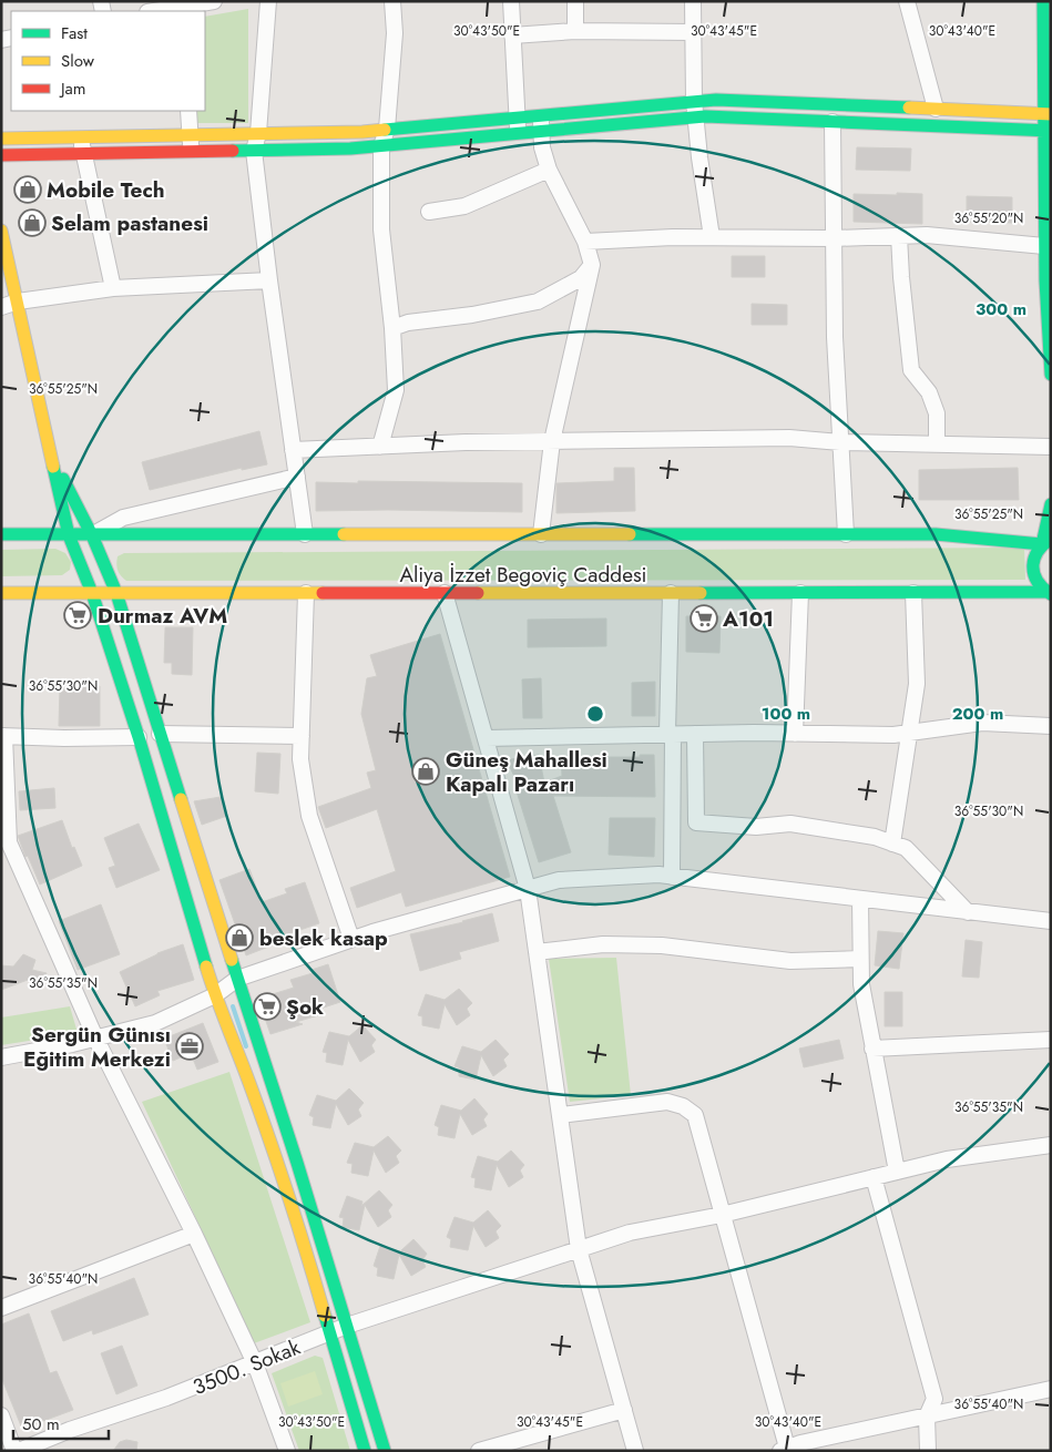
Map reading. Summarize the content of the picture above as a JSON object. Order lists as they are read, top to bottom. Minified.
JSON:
{"streets":{"street":["Aliya İzzet Begoviç Caddesi","3500. Sokak"]},"places":{"shop":["Mobile Tech","Selam pastanesi","Güneş Mahallesi Kapalı Pazarı","beslek kasap"],"supermarket":["Durmaz AVM","A101","Şok"],"office":["Sergün Günısı Eğitim Merkezi"]},"legend":["Fast","Slow","Jam"],"scale_bar":"50 m","coordinates":["30°43'50\"E","30°43'45\"E","30°43'40\"E","36°55'20\"N","36°55'25\"N","36°55'30\"N","36°55'35\"N","36°55'40\"N"],"rings":["300 m","100 m","200 m"]}
